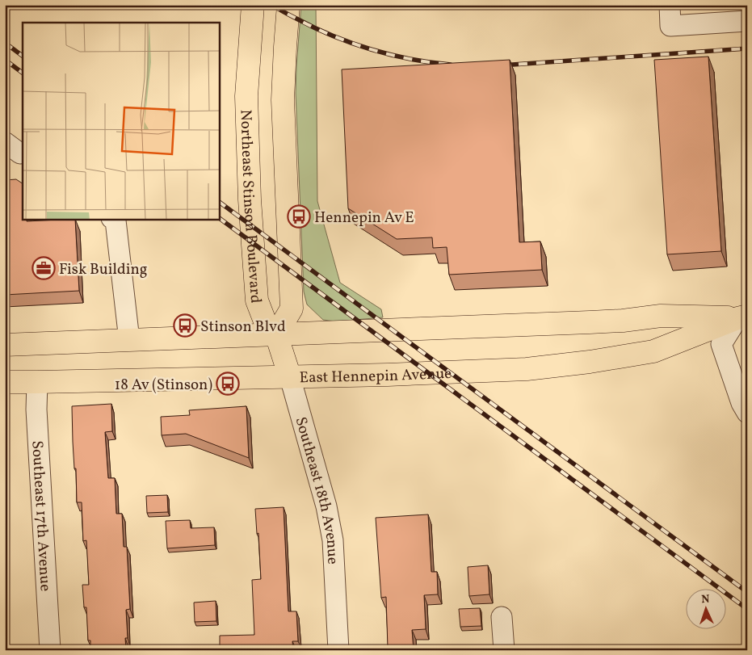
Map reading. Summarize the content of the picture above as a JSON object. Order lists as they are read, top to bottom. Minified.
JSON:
{"streets":{"main road":["Northeast Stinson Boulevard","East Hennepin Avenue","Southeast 18th Avenue"],"street":["Southeast 17th Avenue"]},"crossings":[["Northeast Stinson Boulevard","Southeast 18th Avenue"],["East Hennepin Avenue","Southeast 18th Avenue"],["East Hennepin Avenue","Southeast 17th Avenue"]],"places":{"bus stop":["Hennepin Av E","Stinson Blvd","18 Av (Stinson)"],"office":["Fisk Building"]},"north":"top"}
